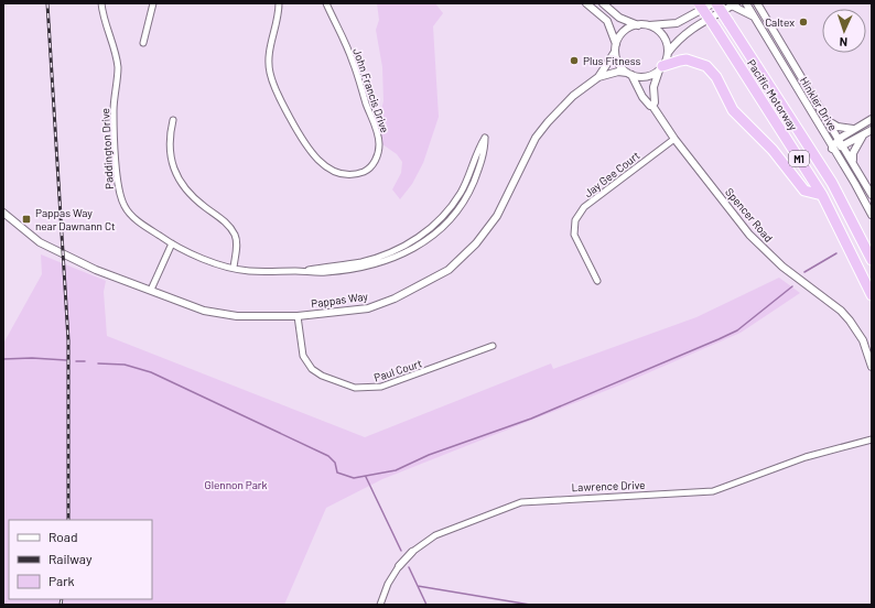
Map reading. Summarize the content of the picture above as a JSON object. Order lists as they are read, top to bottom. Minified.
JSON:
{"streets":{"highway":["Pacific Motorway","M1"],"street":["John Francis Drive","Hinkler Drive","Paddington Drive","Jay Gee Court","Spencer Road","Pappas Way","Paul Court","Lawrence Drive"]},"crossings":[["Jay Gee Court","Spencer Road"],["Spencer Road","Pappas Way"],["Pappas Way","Paul Court"]],"parks":["Glennon Park"],"places":{"other":["Caltex","Plus Fitness"],"transit":["Pappas Way near Dawnann Ct"]},"legend":["Road","Railway","Park"],"north":"bottom"}
